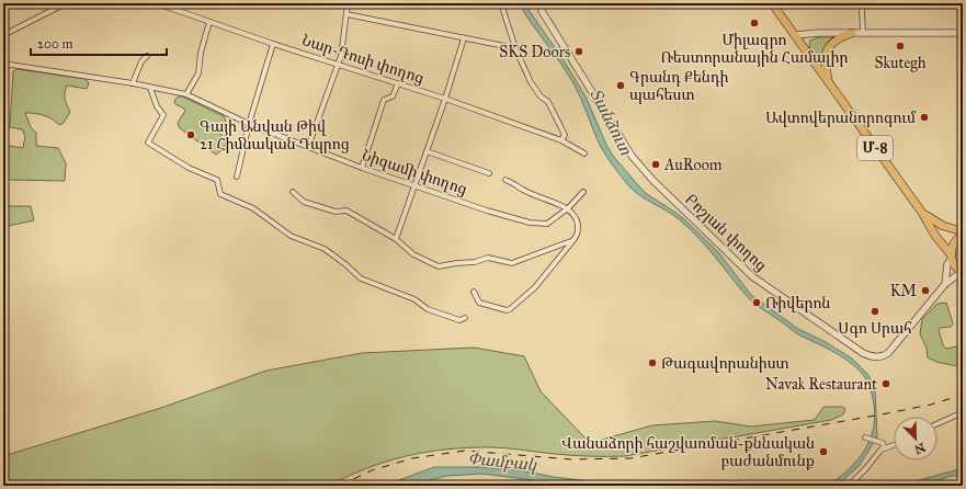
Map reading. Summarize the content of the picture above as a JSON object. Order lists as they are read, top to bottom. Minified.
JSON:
{"streets":{"highway":["Մ-8"],"street":["Նար-Դոսի փողոց","Նիզամի փողոց","Բոշյան փողոց"]},"water":["Տանձուտ","Փամբակ"],"places":["Միլագրո Ռեստորանային Համալիր","Skutegh","SKS Doors","Գրանդ Քենդի պահեստ","Ավտովերանորոգում","Գայի Անվան Թիվ 21 Հիմնական Դպրոց","AuRoom","KM","Ռիվերոն","Սգո Սրահ","Թագավորանիստ","Navak Restaurant","Վանաձորի հաշվառման-քննական բաժանմունք"],"scale_bar":"200 m","north":"bottom right"}
